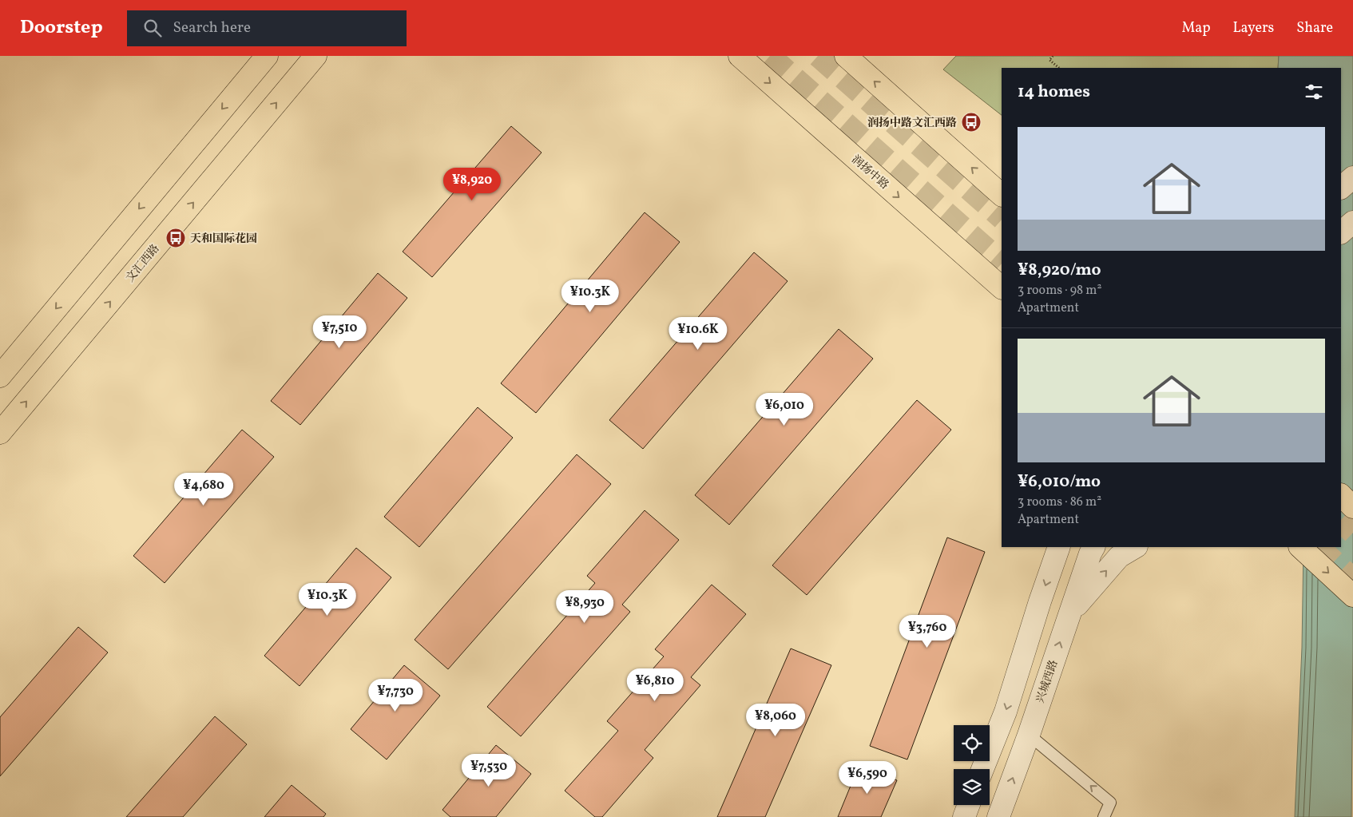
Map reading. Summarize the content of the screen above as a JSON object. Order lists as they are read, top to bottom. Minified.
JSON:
{"streets":{"main road":["润扬中路","文汇西路"],"street":["兴城西路"]},"places":{"bus stop":["润扬中路文汇西路","天和国际花园"]},"page":{"header":"Doorstep","search":"Search here","nav":["Map","Layers","Share"],"heading":"14 homes","list":[{"name":"¥8,920/mo","note":"3 rooms · 98 m² · Apartment"},{"name":"¥6,010/mo","note":"3 rooms · 86 m² · Apartment"}],"price":["¥8,920","¥10.3K","¥7,510","¥10.6K","¥6,010","¥4,680","¥10.3K","¥8,930","¥3,760","¥6,810","¥7,730","¥8,060","¥7,530","¥6,590"]}}
